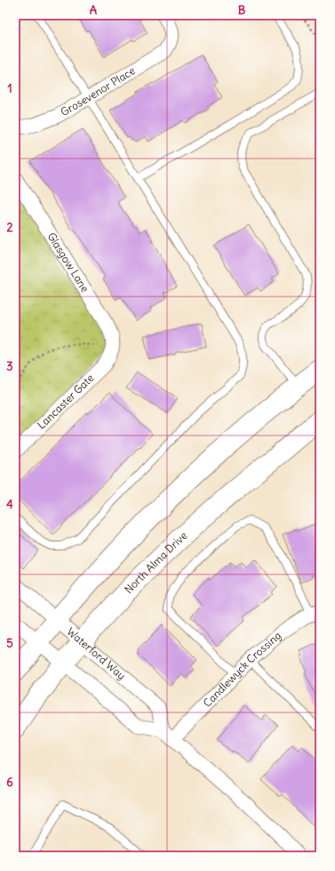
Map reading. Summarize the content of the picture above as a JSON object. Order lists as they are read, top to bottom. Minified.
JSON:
{"streets":{"main road":["North Alma Drive"],"street":["Grosevenor Place","Glasgow Lane","Lancaster Gate","Waterford Way","Candlewyck Crossing"]},"crossings":[["Glasgow Lane","Lancaster Gate"],["North Alma Drive","Waterford Way"],["Waterford Way","Candlewyck Crossing"]],"grid":{"columns":["A","B"],"rows":["1","2","3","4","5","6"]}}
